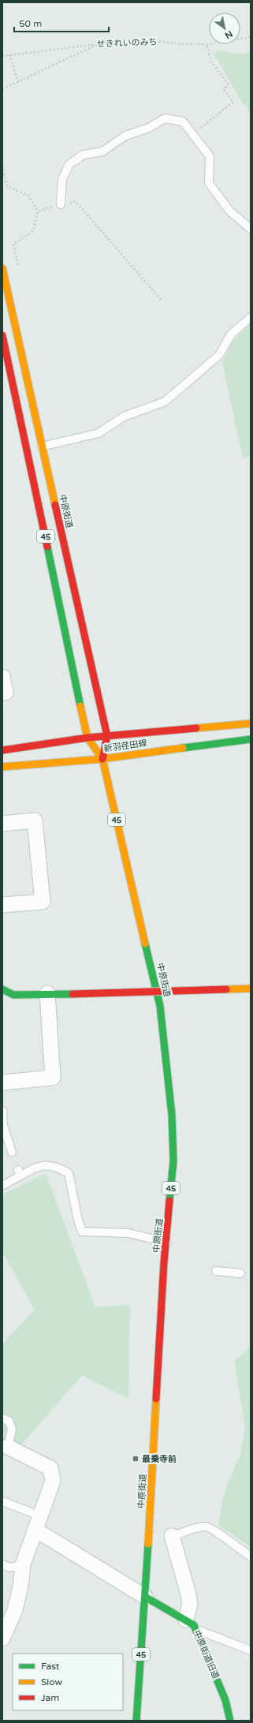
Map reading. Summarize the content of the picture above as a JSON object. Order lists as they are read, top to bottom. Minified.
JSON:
{"streets":{"main road":["中原街道","45","新羽荏田線","中原街道旧道"],"path":["せきれいのみち"]},"crossings":[["中原街道","新羽荏田線"],["中原街道","中原街道旧道"]],"places":{"transit":["最乗寺前"]},"legend":["Fast","Slow","Jam"],"scale_bar":"50 m","north":"bottom right"}
